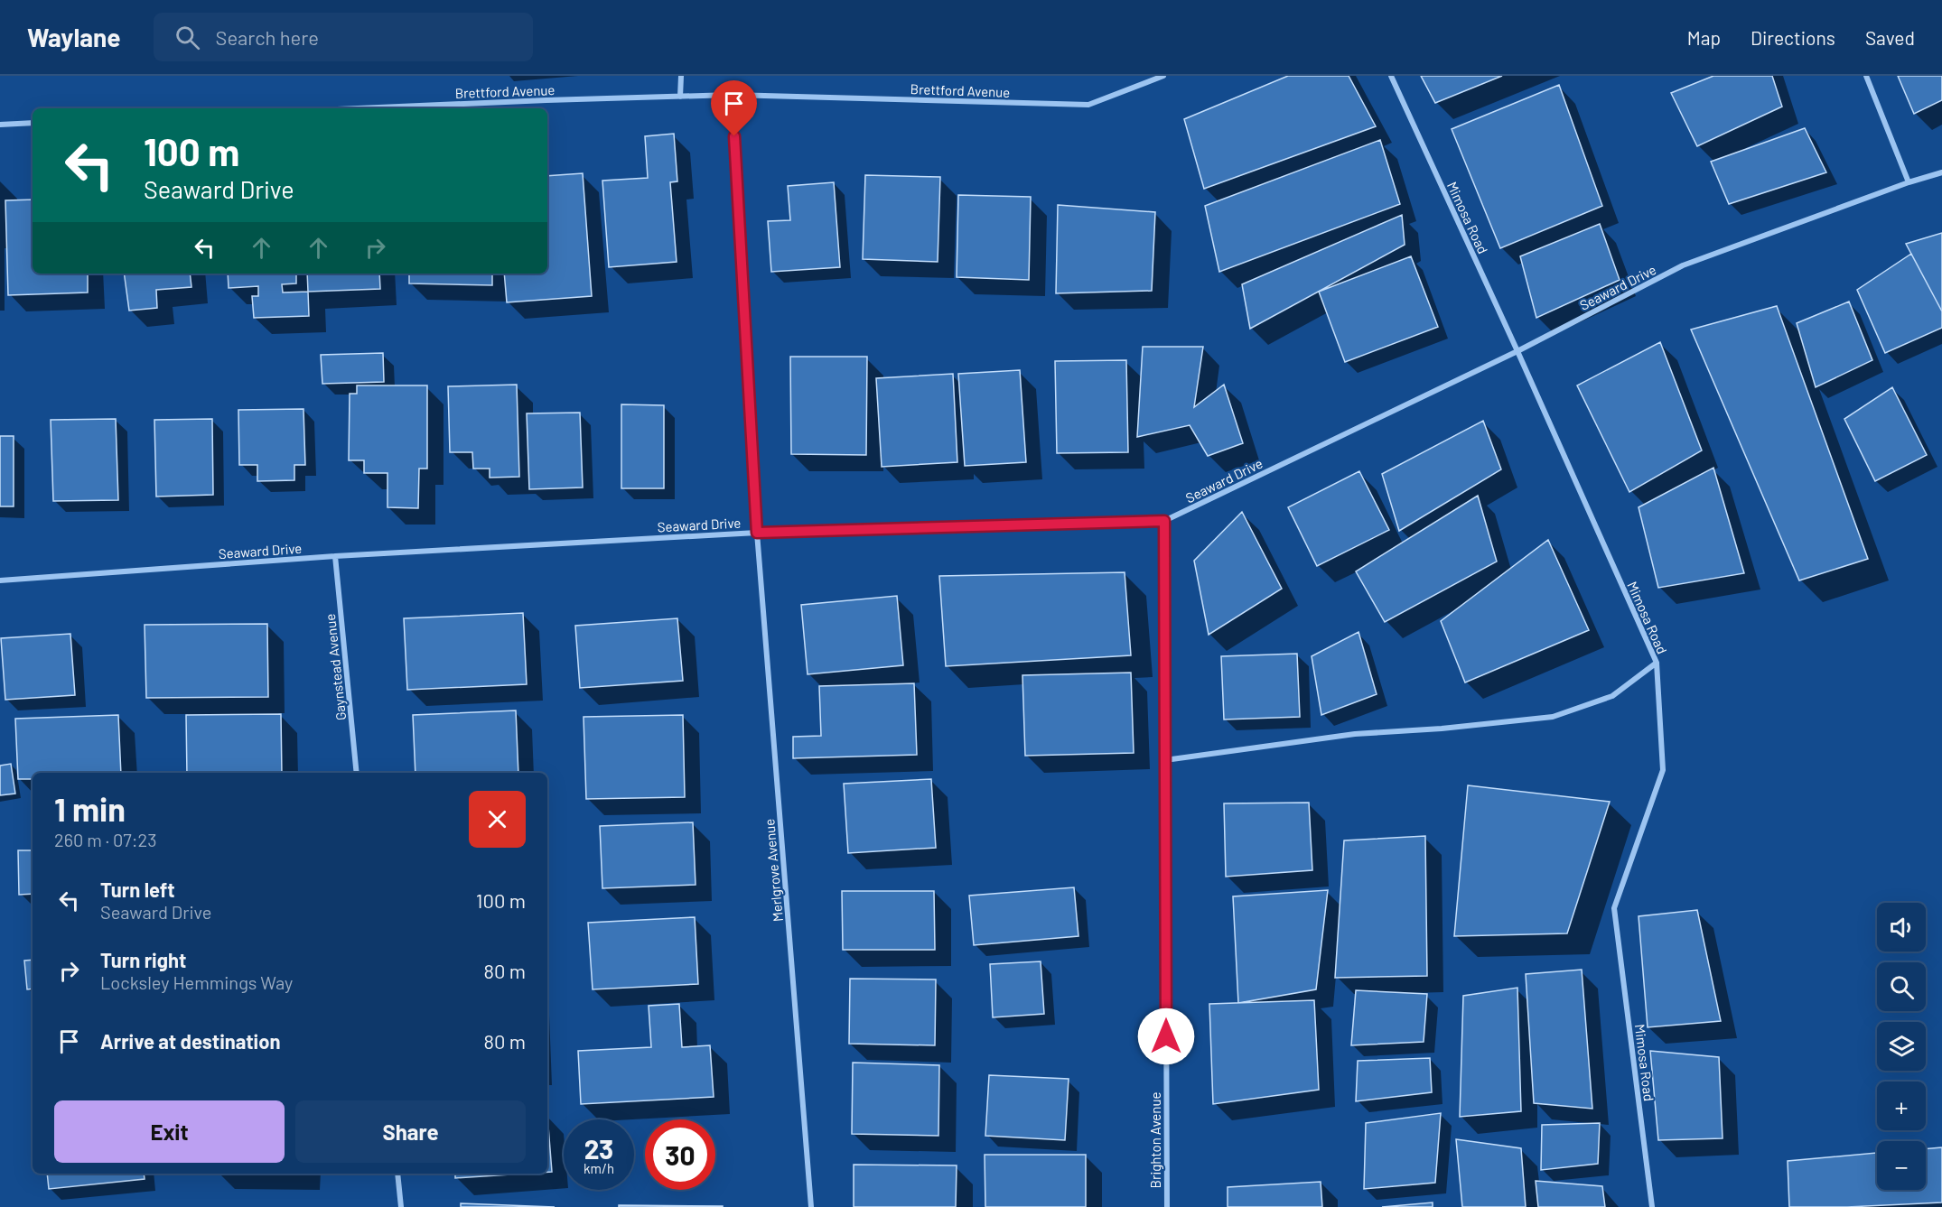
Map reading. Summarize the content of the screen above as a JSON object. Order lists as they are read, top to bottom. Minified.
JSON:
{"streets":{"street":["Brettford Avenue","Mimosa Road","Seaward Drive","Gaynstead Avenue","Merlgrove Avenue","Brighton Avenue"]},"crossings":[["Brettford Avenue","Merlgrove Avenue"],["Mimosa Road","Seaward Drive"],["Seaward Drive","Gaynstead Avenue"],["Seaward Drive","Merlgrove Avenue"],["Seaward Drive","Brighton Avenue"]],"page":{"header":"Waylane","search":"Search here","nav":["Map","Directions","Saved"],"turn":["100 m","Seaward Drive"],"heading":["1 min","260 m · 07:23"],"list":[{"name":"Turn left","note":"Seaward Drive","value":"100 m"},{"name":"Turn right","note":"Locksley Hemmings Way","value":"80 m"},{"name":"Arrive at destination","value":"80 m"}],"map_buttons":["+","−"],"buttons":["Exit","Share"],"speed":"23 km/h","limit":"30"}}
